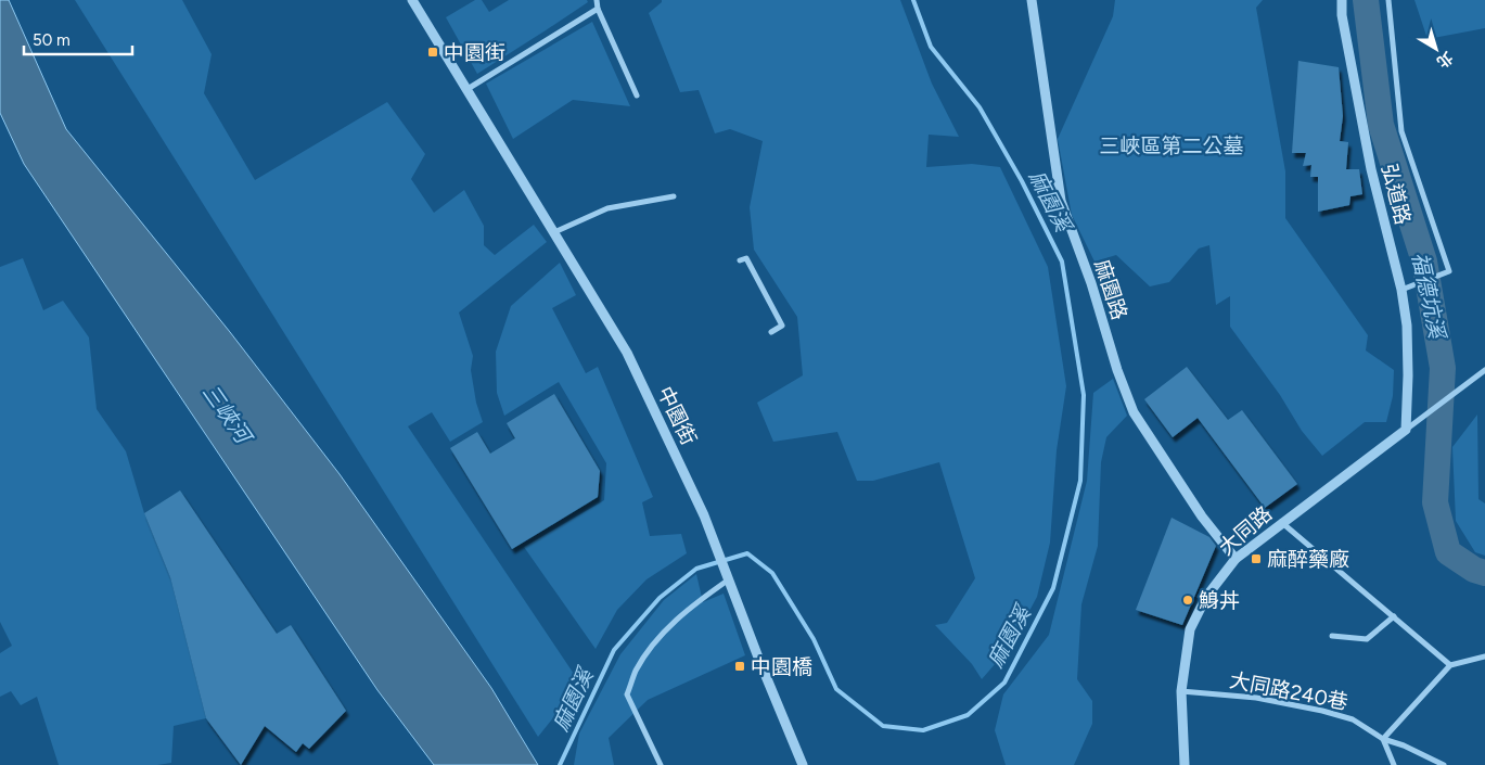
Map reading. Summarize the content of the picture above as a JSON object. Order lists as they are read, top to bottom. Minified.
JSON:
{"streets":{"street":["弘道路","麻園路","中園街","大同路","大同路240巷"]},"crossings":[["弘道路","大同路"],["麻園路","大同路"],["大同路","大同路240巷"]],"water":["麻園溪","福德坑溪","三峽河"],"parks":["三峽區第二公墓"],"places":{"transit":["中園街","麻醉藥廠","中園橋"],"other":["鯓丼"]},"scale_bar":"50 m","north":"bottom right"}
